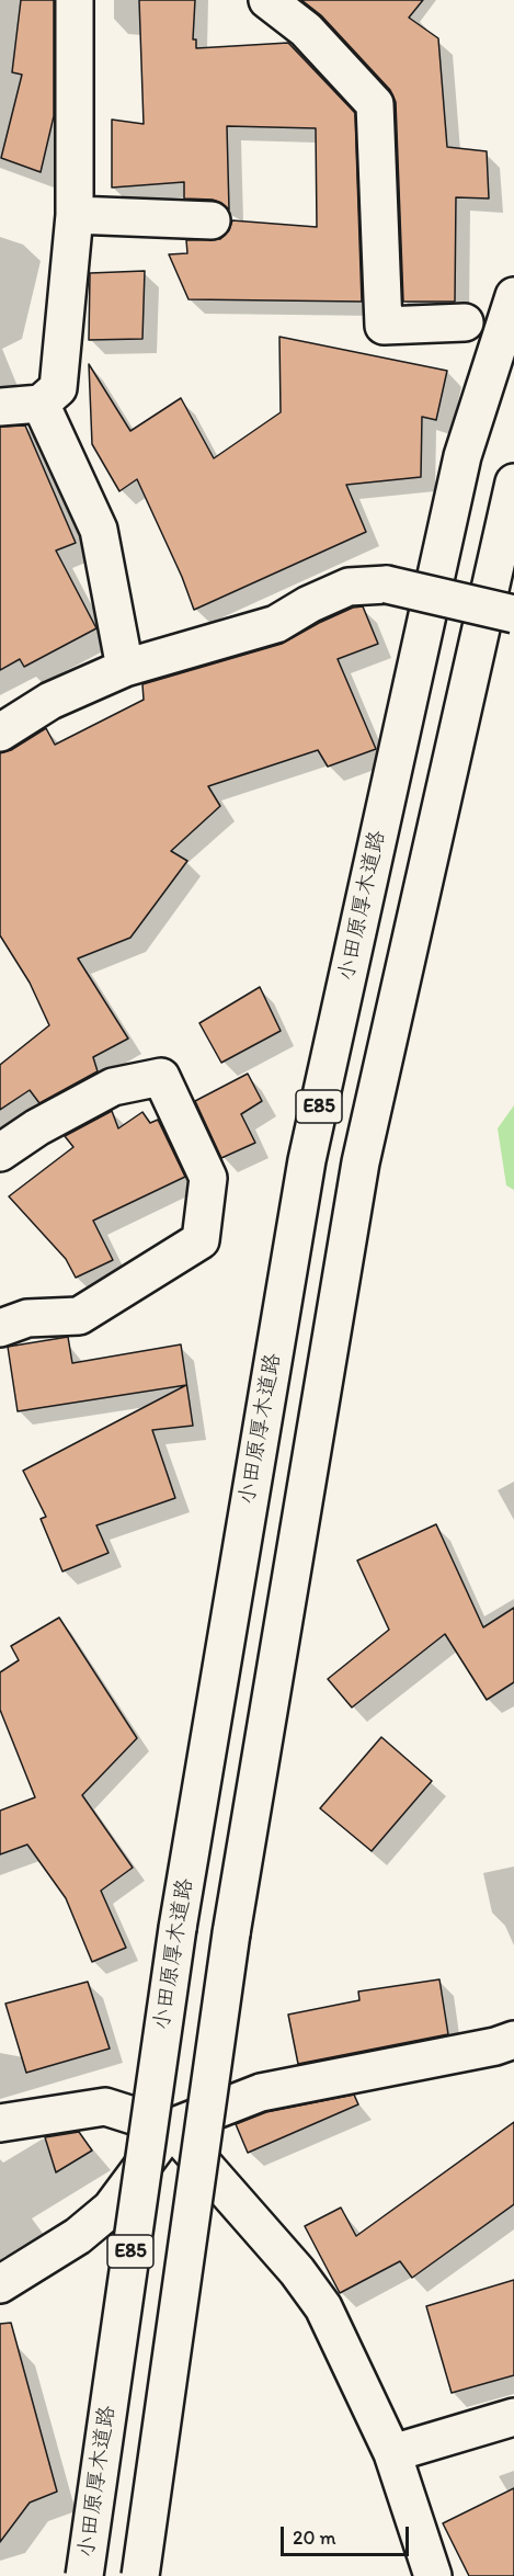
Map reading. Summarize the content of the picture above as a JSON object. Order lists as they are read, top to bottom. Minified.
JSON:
{"streets":{"main road":["小田原厚木道路","E85"]},"scale_bar":"20 m"}
